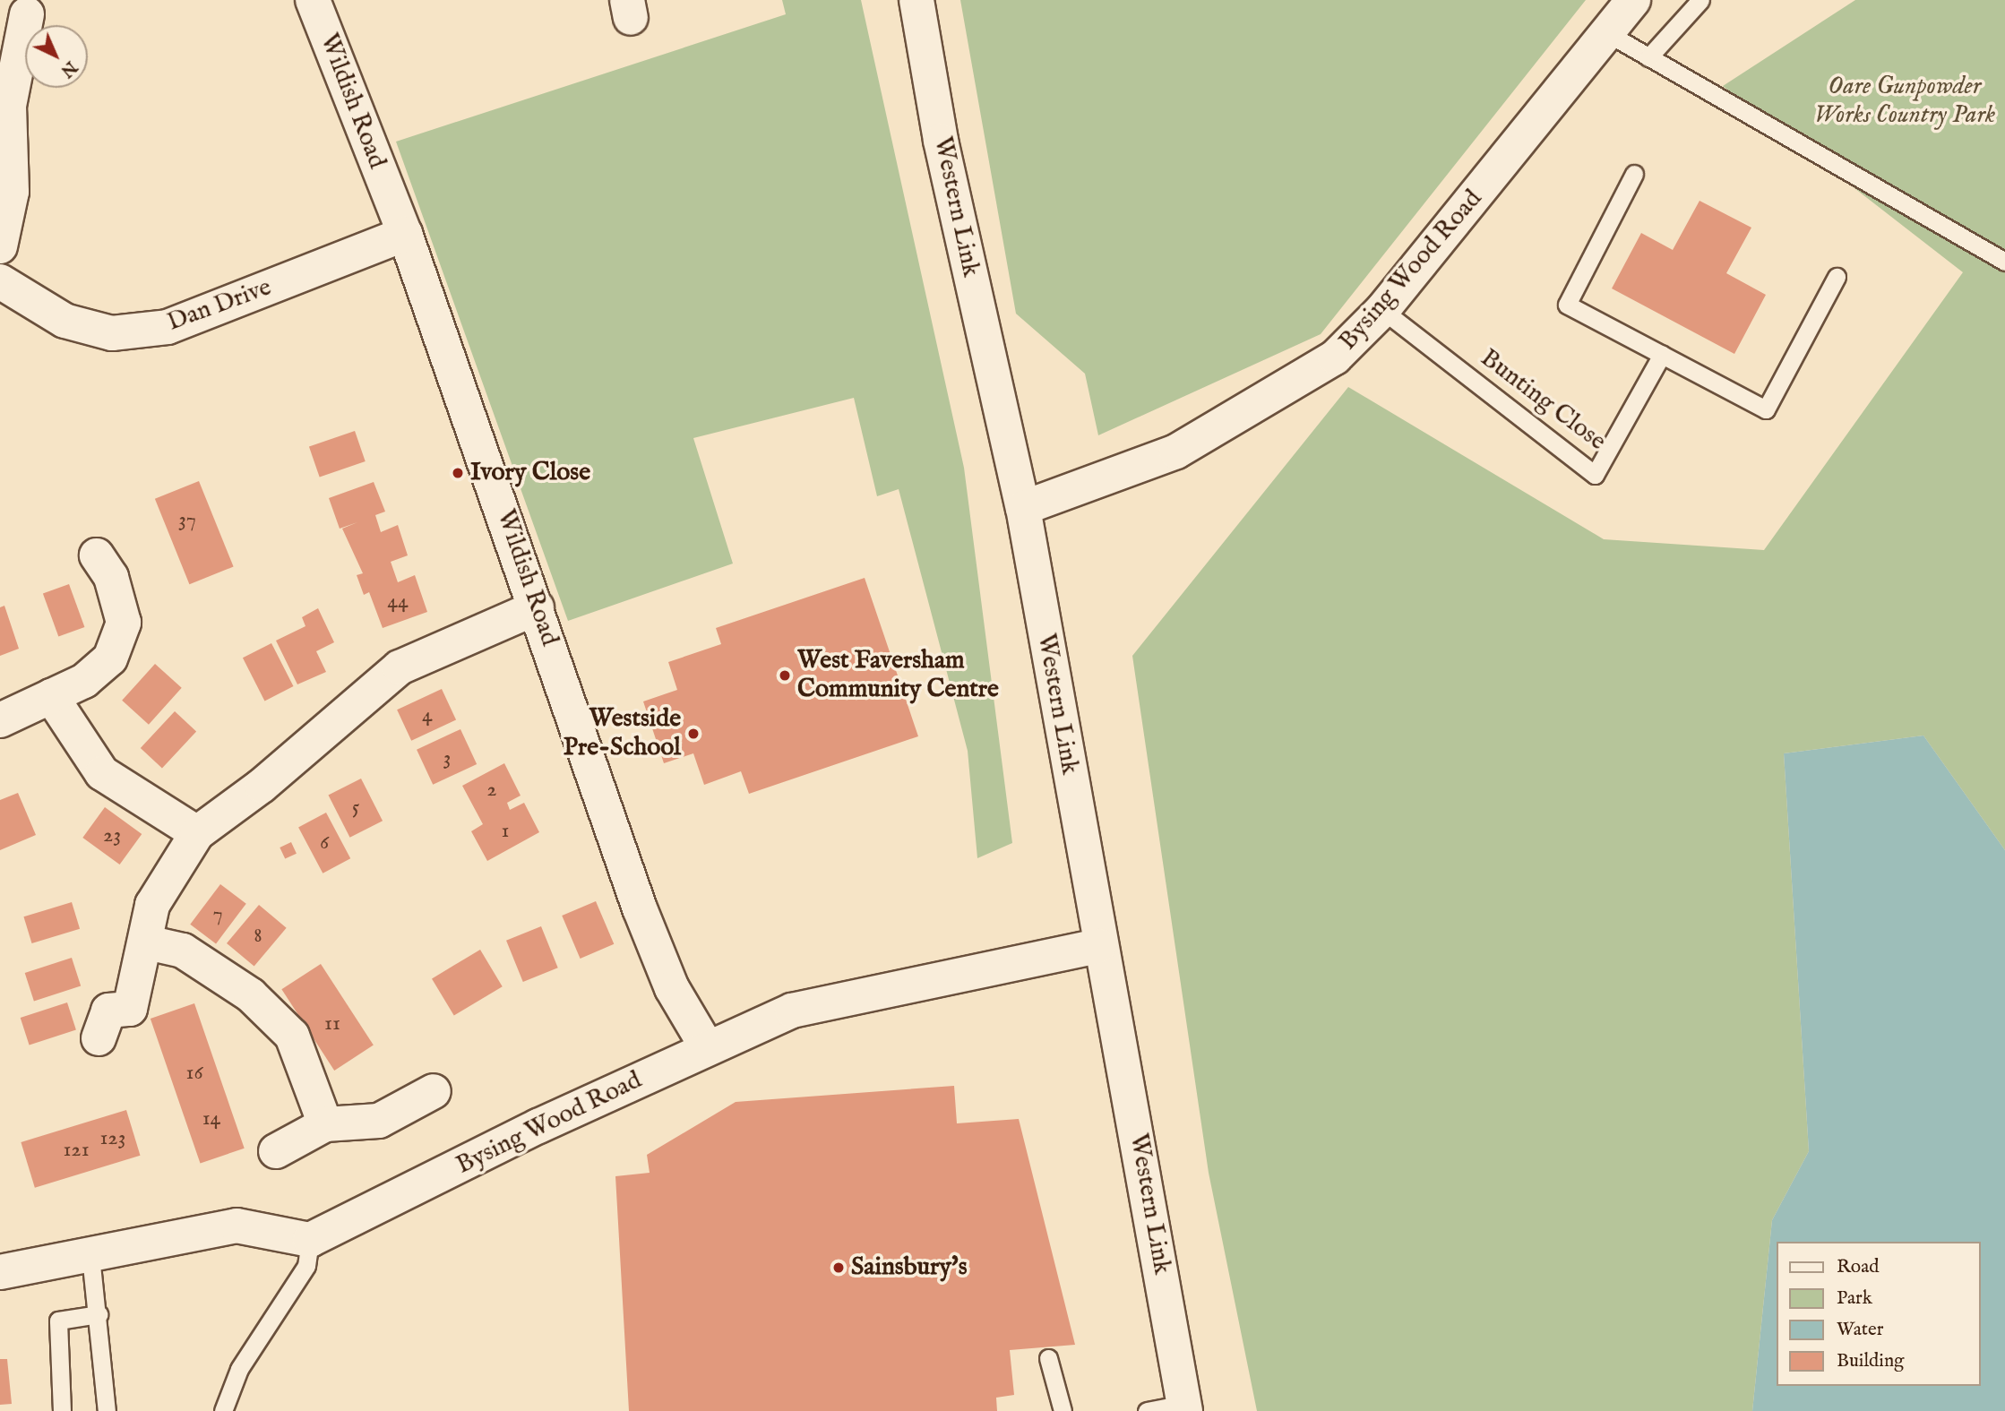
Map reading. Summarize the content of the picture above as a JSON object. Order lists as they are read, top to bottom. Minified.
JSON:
{"streets":{"street":["Wildish Road","Western Link","Bysing Wood Road","Dan Drive"],"lane":["Bunting Close"]},"crossings":[["Wildish Road","Bysing Wood Road"],["Wildish Road","Dan Drive"],["Western Link","Bysing Wood Road"],["Bysing Wood Road","Bunting Close"]],"parks":["Oare Gunpowder Works Country Park"],"places":["Ivory Close","West Faversham Community Centre","Westside Pre-School","Sainsbury's"],"house_numbers":["37","44","4","3","2","5","1","23","6","7","8","11","16","14","123","121"],"legend":["Road","Park","Water","Building"],"north":"bottom right"}
